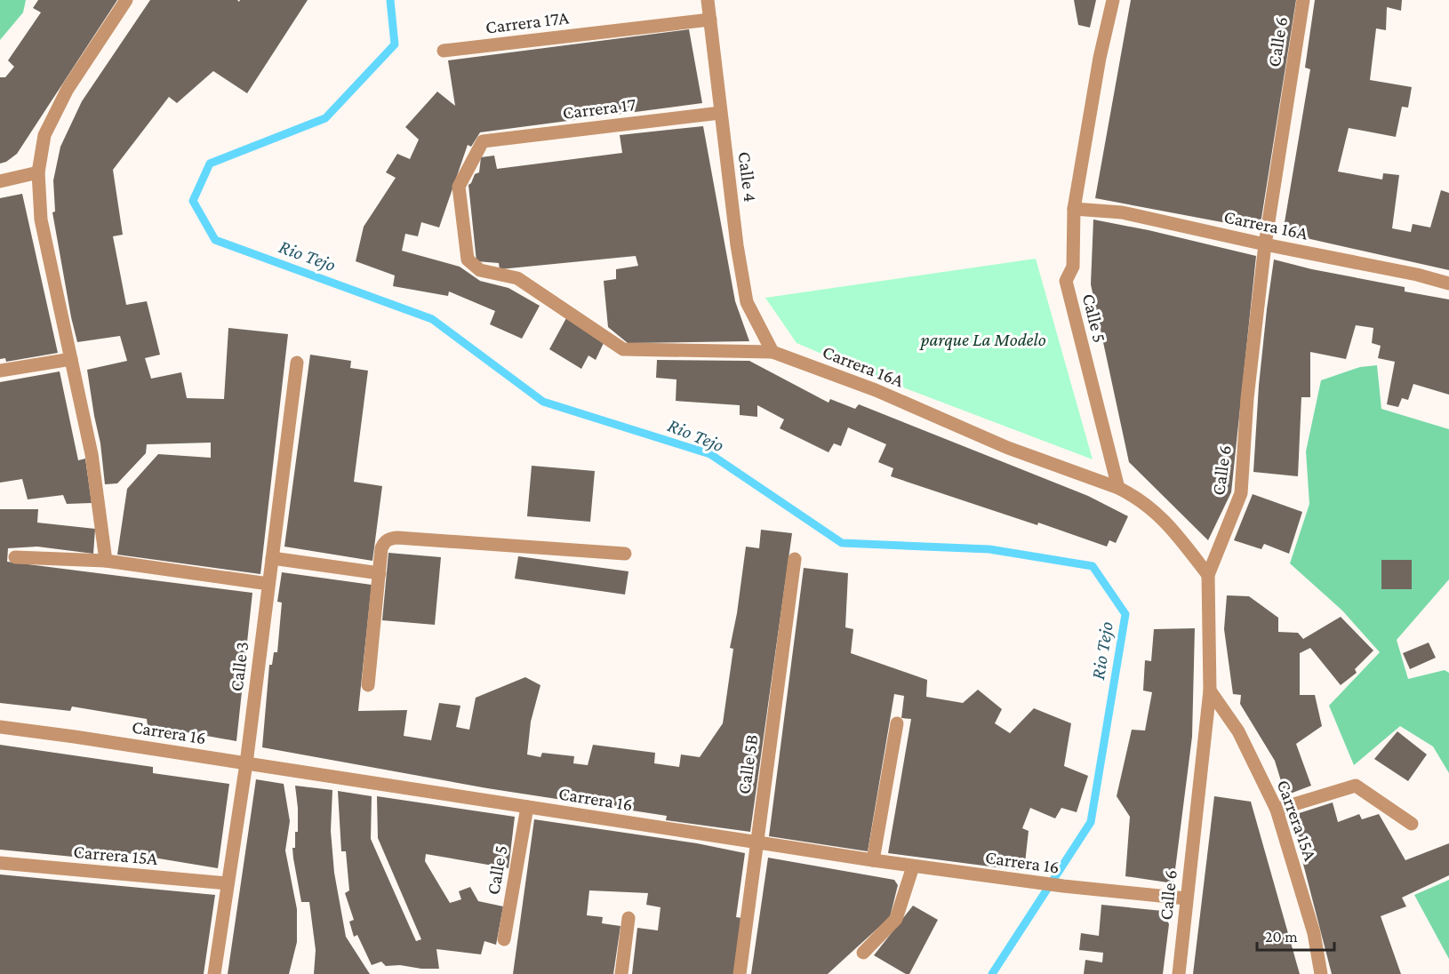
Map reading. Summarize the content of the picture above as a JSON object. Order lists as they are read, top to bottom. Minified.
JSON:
{"streets":{"street":["Carrera 17A","Calle 6","Carrera 17","Calle 4","Carrera 16A","Calle 5","Calle 3","Carrera 16","Calle 5B","Carrera 15A"]},"crossings":[["Carrera 17A","Calle 4"],["Calle 6","Carrera 16A"],["Calle 6","Carrera 16"],["Calle 6","Carrera 15A"],["Carrera 17","Calle 4"],["Carrera 17","Carrera 16A"],["Calle 4","Carrera 16A"],["Carrera 16A","Calle 5"],["Calle 5","Carrera 16"],["Calle 3","Carrera 16"],["Calle 3","Carrera 15A"],["Carrera 16","Calle 5B"]],"water":["Rio Tejo"],"parks":["parque La Modelo"],"scale_bar":"20 m"}
